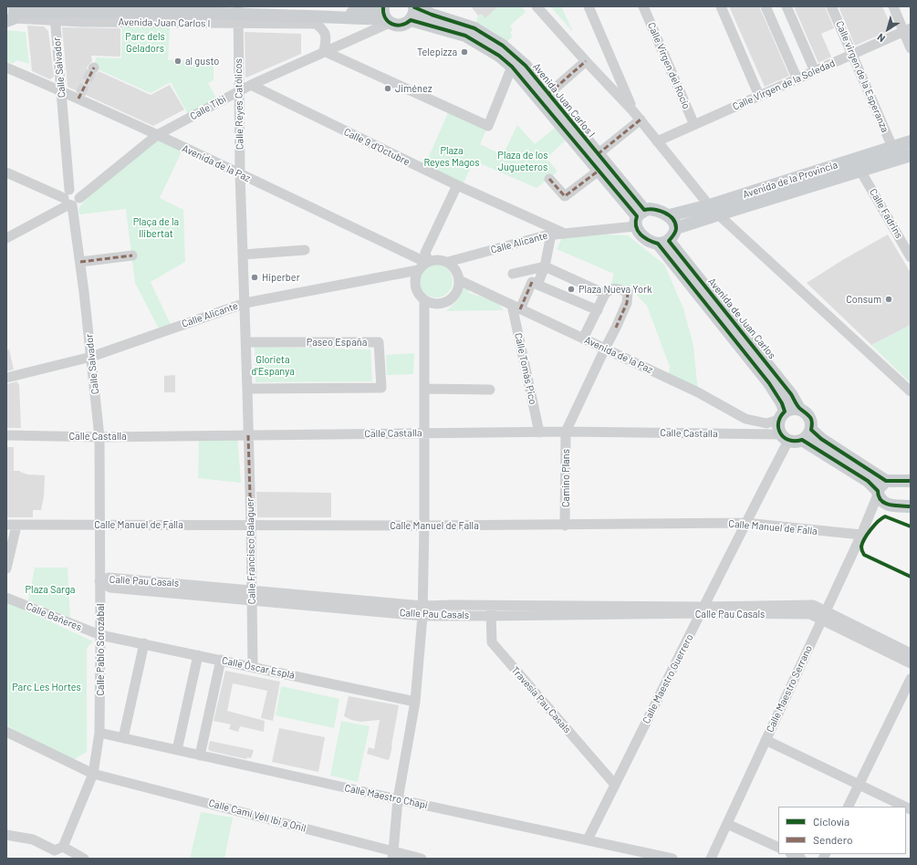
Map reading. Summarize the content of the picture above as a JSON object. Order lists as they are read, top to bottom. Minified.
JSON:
{"streets":{"main road":["Avenida Juan Carlos I","Avenida de la Provincia","Avenida de Juan Carlos"],"street":["Calle Virgen del Rocío","Calle Salvador","Calle virgen de la Esperanza","Calle Virgen de la Soledad","Calle Reyes Católicos","Calle Tibi","Calle 9 d'Octubre","Avenida de la Paz","Calle Fadrins","Calle Alicante","Paseo España","Calle Tomás Pico","Calle Castalla","Camino Plans","Calle Manuel de Falla","Calle Francisco Balaguer","Calle Pau Casals","Calle Bañeres","Calle Pablo Sorozábal","Calle Óscar Esplá","Calle Maestro Guerrero","Calle Maestro Serrano","Travesía Pau Casals","Calle Maestro Chapí","Calle Camí Vell Ibi a Onil"]},"crossings":[["Avenida Juan Carlos I","Calle Salvador"],["Avenida Juan Carlos I","Calle Reyes Católicos"],["Avenida Juan Carlos I","Calle Tibi"],["Avenida Juan Carlos I","Avenida de la Provincia"],["Avenida Juan Carlos I","Calle Alicante"],["Avenida Juan Carlos I","Avenida de Juan Carlos"],["Calle Virgen del Rocío","Calle Virgen de la Soledad"],["Calle Salvador","Calle Tibi"],["Calle Salvador","Avenida de la Paz"],["Calle Salvador","Calle Alicante"],["Calle Salvador","Calle Castalla"],["Calle Salvador","Calle Manuel de Falla"],["Calle Salvador","Calle Pablo Sorozábal"],["Calle virgen de la Esperanza","Calle Virgen de la Soledad"],["Calle virgen de la Esperanza","Avenida de la Provincia"],["Calle Reyes Católicos","Calle Tibi"],["Calle Reyes Católicos","Avenida de la Paz"],["Calle Reyes Católicos","Calle Alicante"],["Calle Reyes Católicos","Paseo España"],["Calle Reyes Católicos","Calle Castalla"],["Calle Reyes Católicos","Calle Francisco Balaguer"],["Calle Tibi","Calle 9 d'Octubre"],["Calle Tibi","Avenida de la Paz"],["Calle 9 d'Octubre","Calle Alicante"],["Avenida de la Paz","Calle Alicante"],["Avenida de la Paz","Avenida de Juan Carlos"],["Avenida de la Paz","Calle Tomás Pico"],["Avenida de la Paz","Calle Castalla"],["Avenida de la Paz","Calle Maestro Guerrero"],["Avenida de la Provincia","Calle Fadrins"],["Avenida de la Provincia","Calle Alicante"],["Avenida de la Provincia","Avenida de Juan Carlos"],["Calle Alicante","Avenida de Juan Carlos"],["Avenida de Juan Carlos","Calle Castalla"],["Avenida de Juan Carlos","Calle Maestro Guerrero"],["Calle Tomás Pico","Calle Castalla"],["Calle Castalla","Camino Plans"],["Calle Castalla","Calle Francisco Balaguer"],["Calle Castalla","Calle Maestro Guerrero"],["Camino Plans","Calle Manuel de Falla"],["Calle Manuel de Falla","Calle Francisco Balaguer"],["Calle Manuel de Falla","Calle Pablo Sorozábal"],["Calle Manuel de Falla","Calle Maestro Guerrero"],["Calle Manuel de Falla","Calle Maestro Serrano"],["Calle Francisco Balaguer","Calle Pau Casals"],["Calle Francisco Balaguer","Calle Óscar Esplá"],["Calle Pau Casals","Calle Pablo Sorozábal"],["Calle Pau Casals","Calle Maestro Guerrero"],["Calle Pau Casals","Calle Maestro Serrano"],["Calle Pau Casals","Travesía Pau Casals"],["Calle Bañeres","Calle Pablo Sorozábal"],["Calle Bañeres","Calle Óscar Esplá"],["Calle Pablo Sorozábal","Calle Óscar Esplá"],["Calle Pablo Sorozábal","Calle Maestro Chapí"],["Calle Pablo Sorozábal","Calle Camí Vell Ibi a Onil"],["Calle Maestro Guerrero","Travesía Pau Casals"],["Calle Maestro Guerrero","Calle Maestro Chapí"]],"parks":["Parc dels Geladors","Plaza Reyes Magos","Plaza de los Jugueteros","Plaça de la llibertat","Glorieta d'Espanya","Plaza Sarga","Parc Les Hortes"],"places":["Telepizza","al gusto","Jiménez","Hiperber","Plaza Nueva York","Consum"],"legend":["Ciclovía","Sendero"],"north":"bottom left"}
